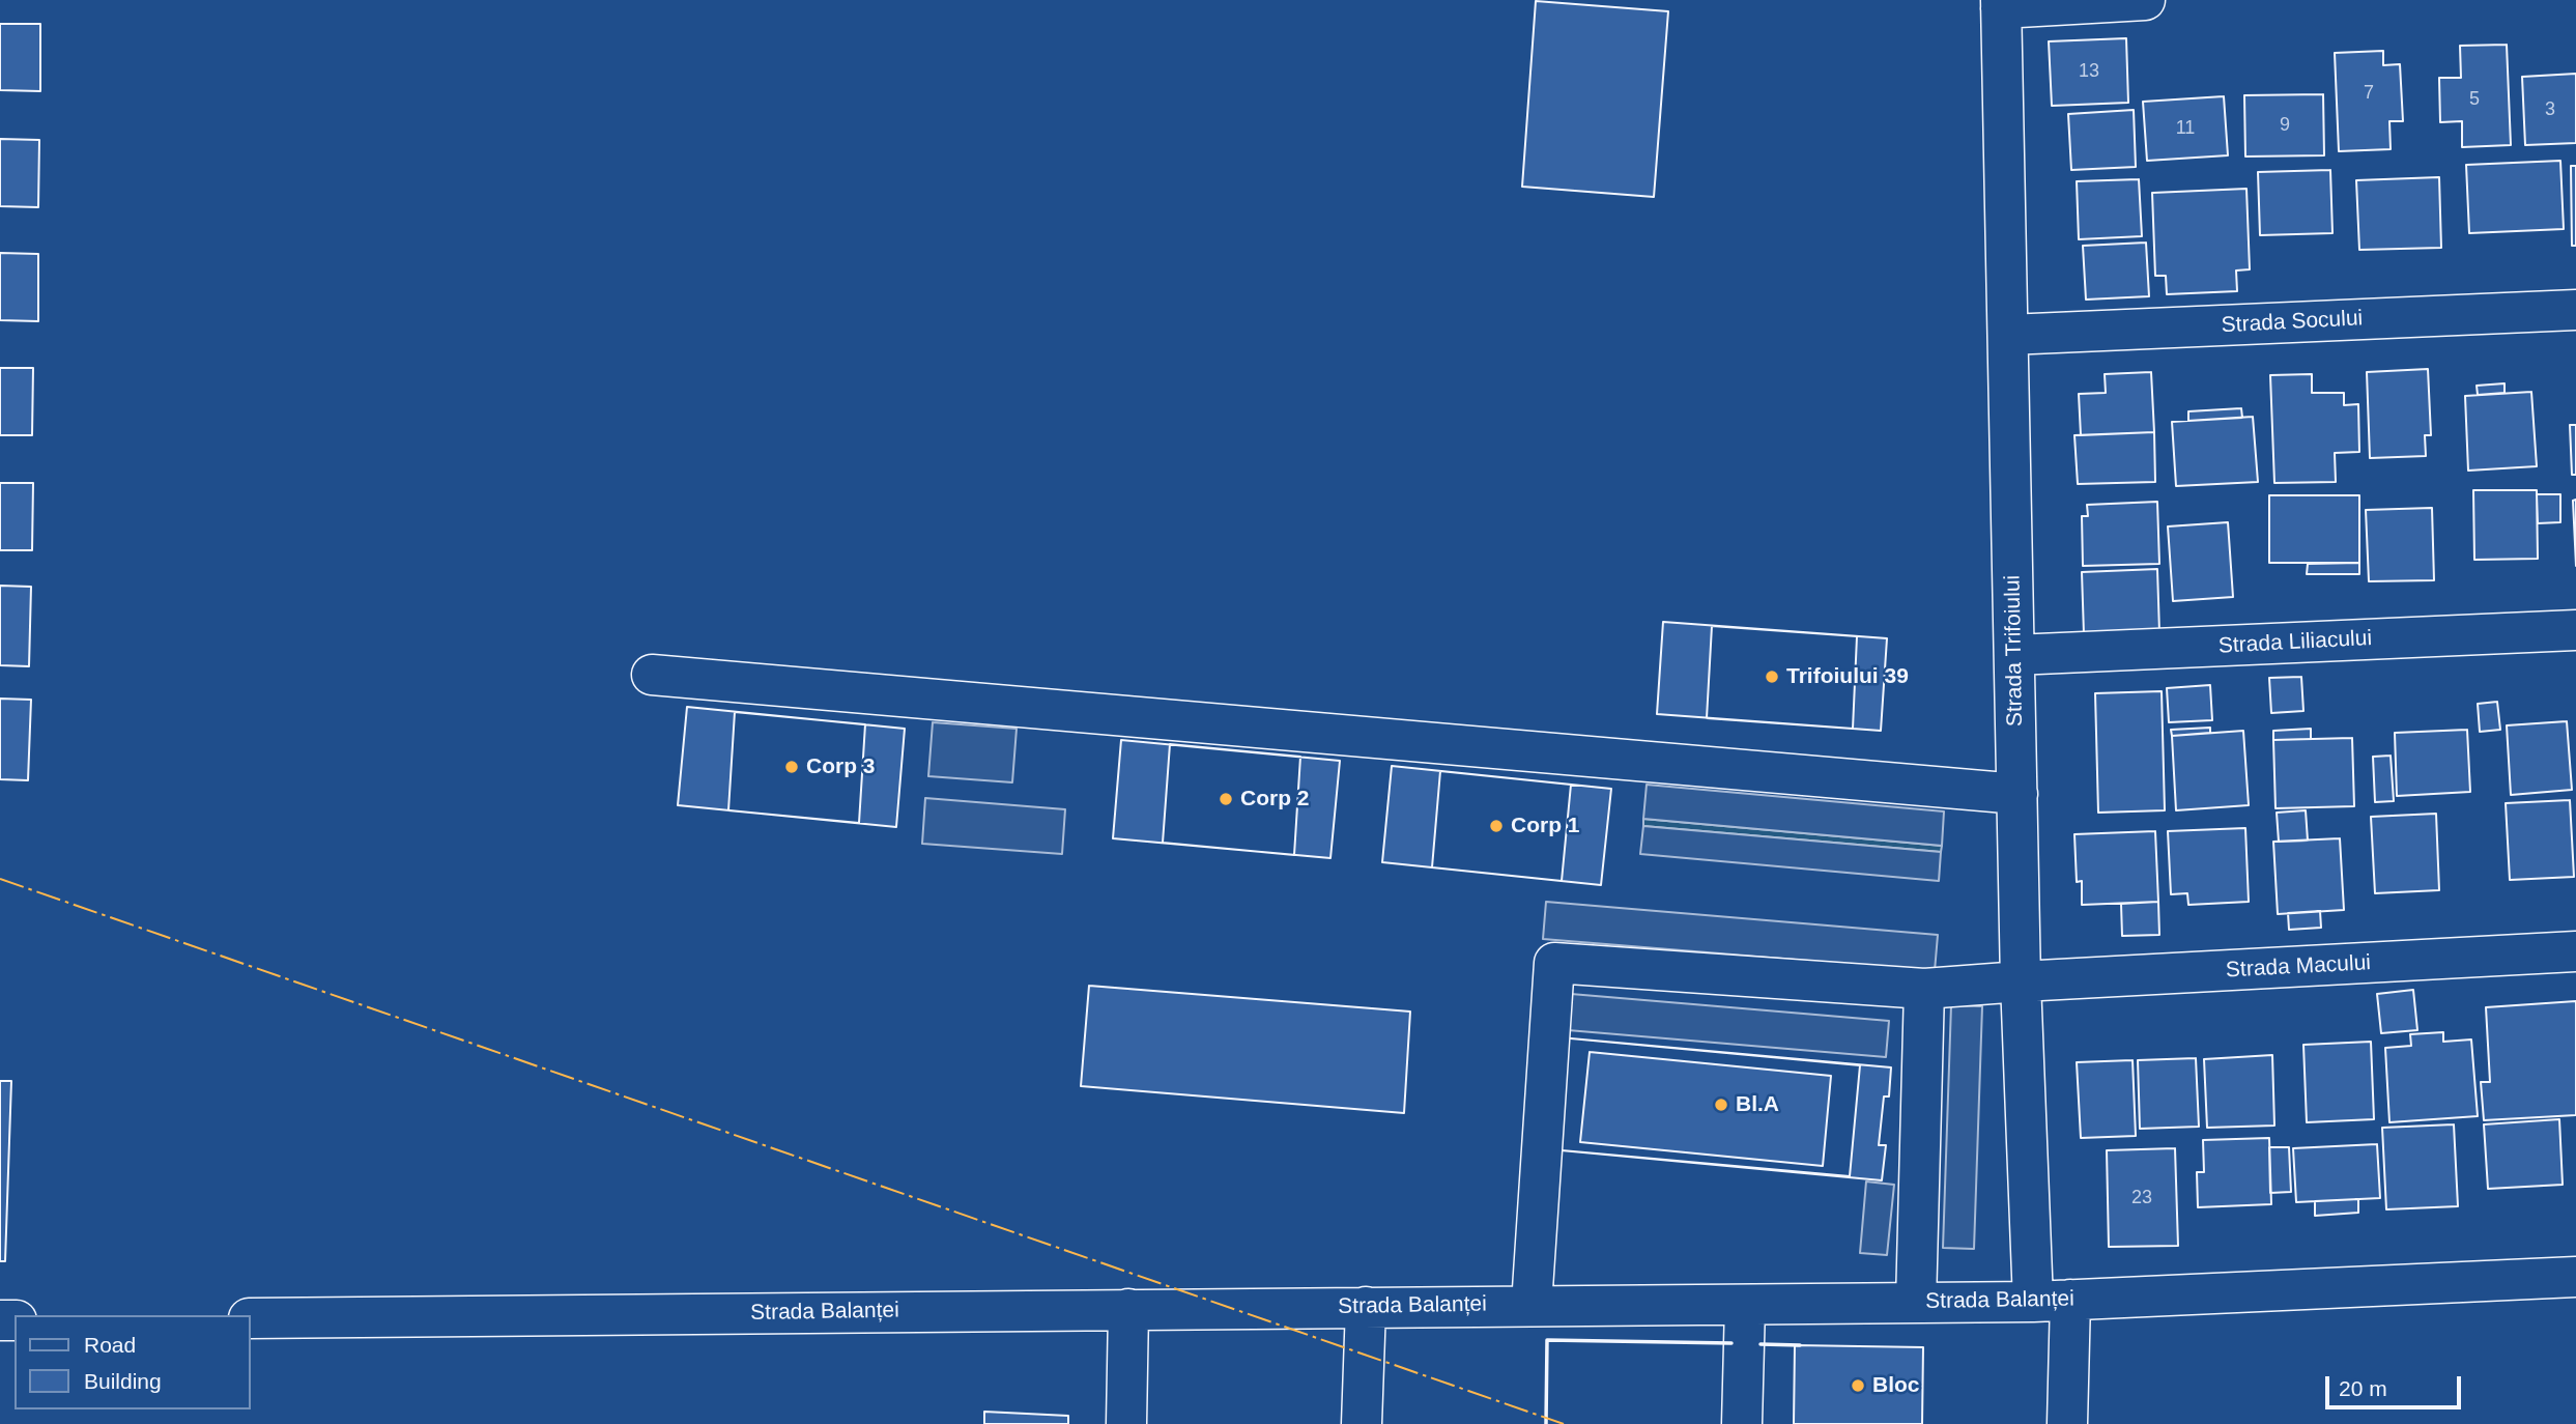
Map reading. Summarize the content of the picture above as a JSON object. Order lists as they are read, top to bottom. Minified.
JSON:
{"streets":{"street":["Strada Socului","Strada Liliacului","Strada Trifoiului","Strada Macului","Strada Balanței"]},"crossings":[["Strada Socului","Strada Trifoiului"],["Strada Liliacului","Strada Trifoiului"],["Strada Trifoiului","Strada Macului"],["Strada Trifoiului","Strada Balanței"],["Strada Macului","Strada Balanței"]],"places":["Trifoiului 39","Corp 3","Corp 2","Corp 1","Bl.A","Bloc"],"house_numbers":["13","7","5","3","9","11","23"],"legend":["Road","Building"],"scale_bar":"20 m"}
